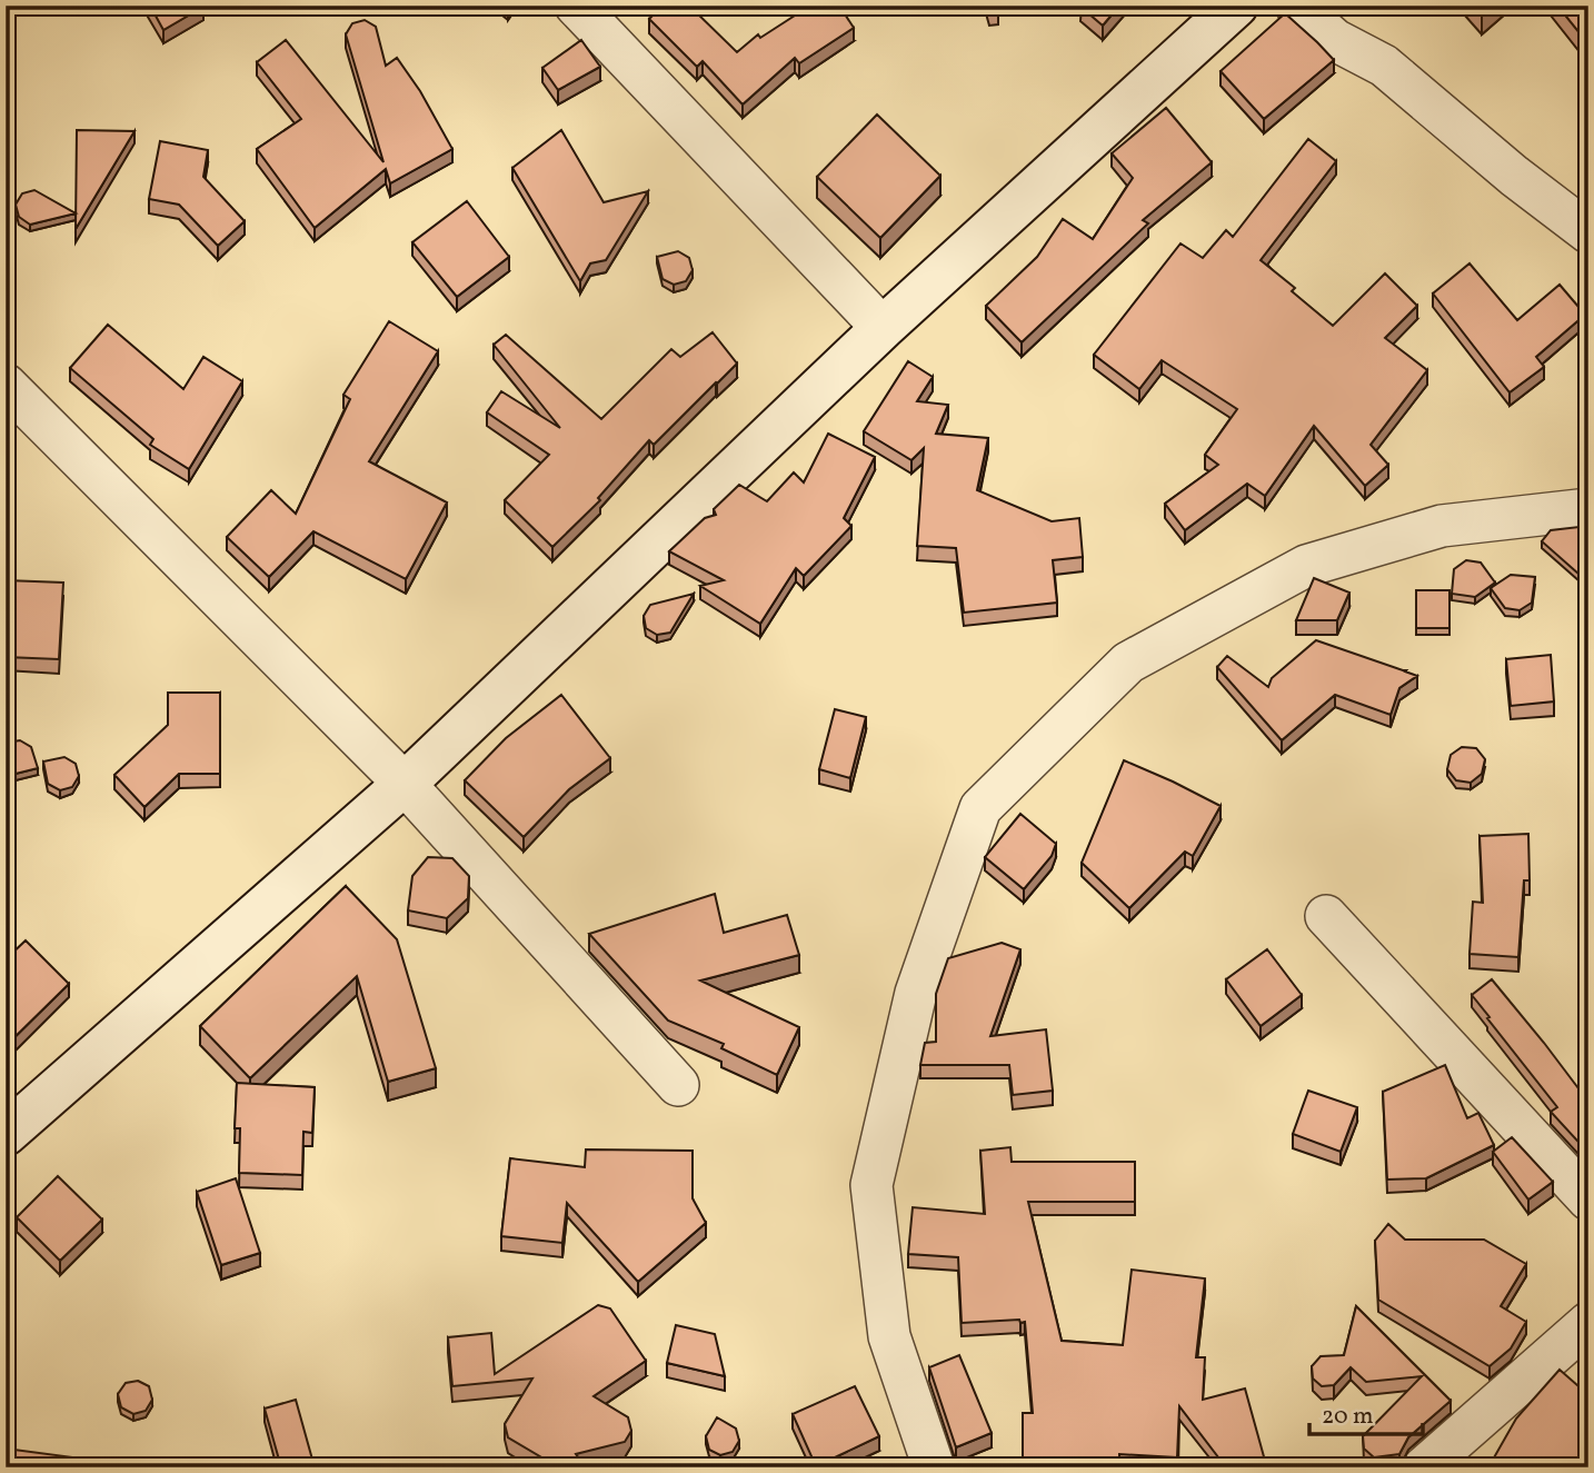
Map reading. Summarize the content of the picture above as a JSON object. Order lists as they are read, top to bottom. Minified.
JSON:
{"scale_bar":"20 m"}
